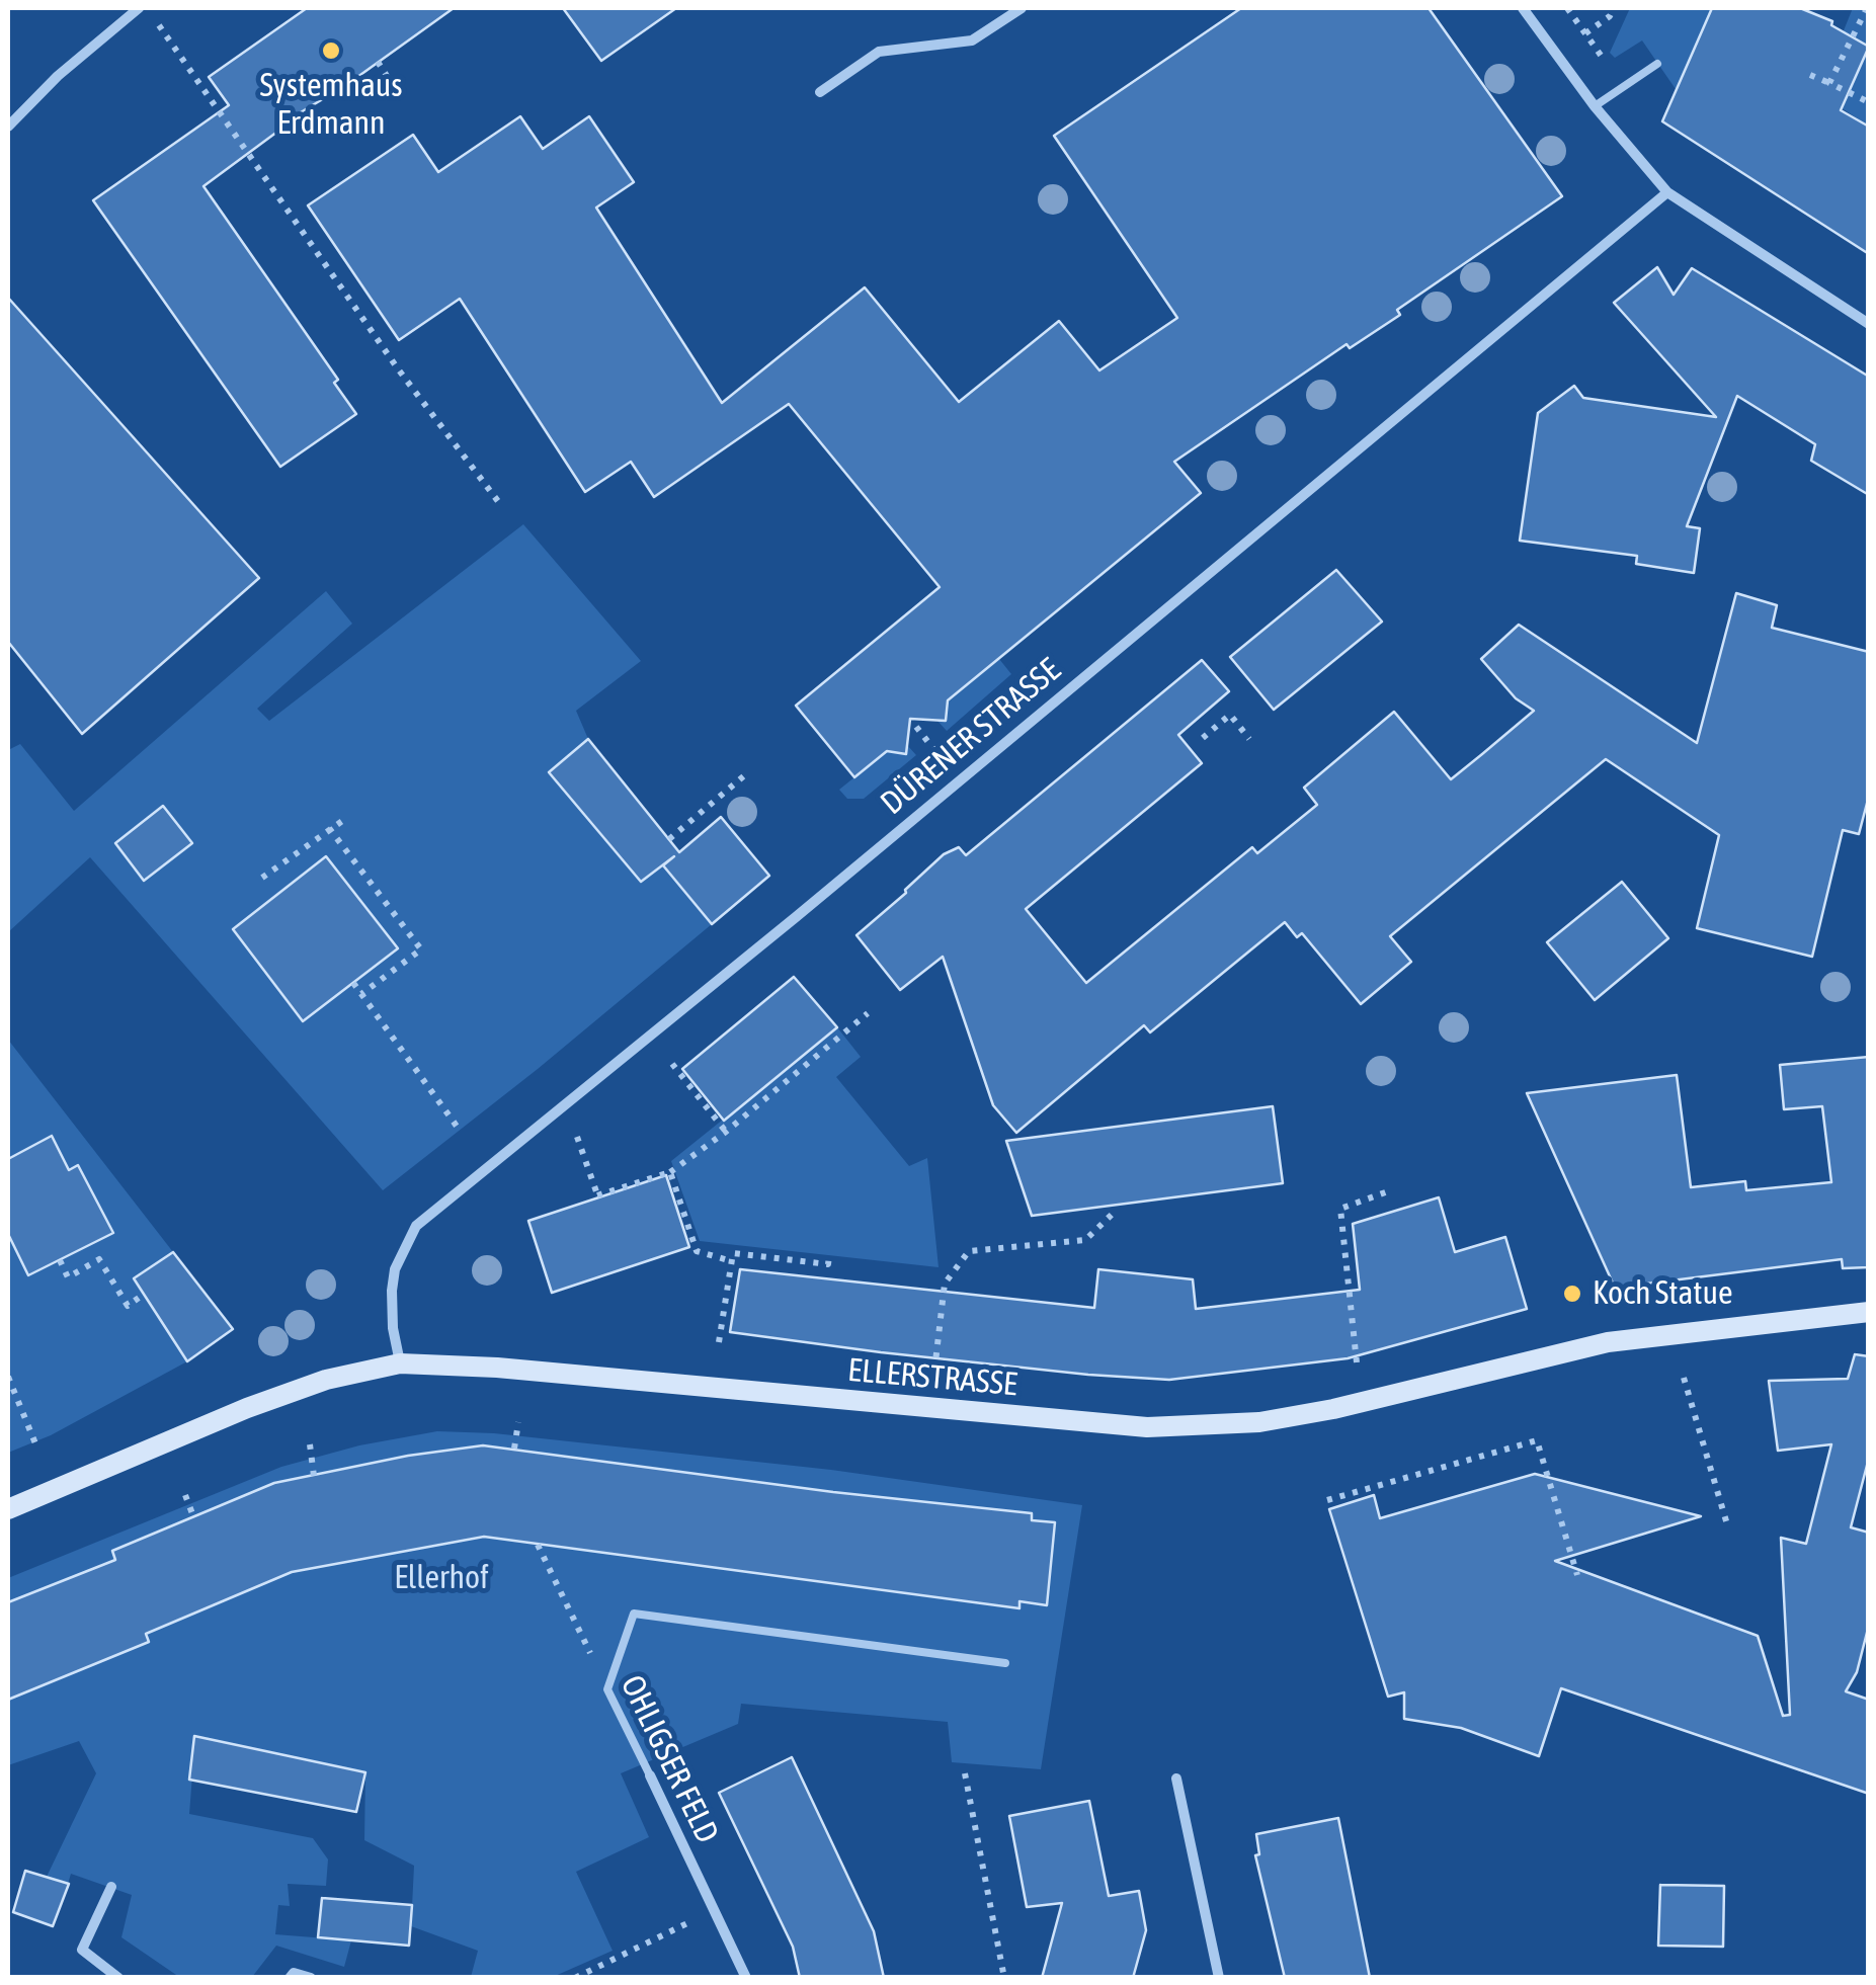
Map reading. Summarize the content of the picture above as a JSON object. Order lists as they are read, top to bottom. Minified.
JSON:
{"streets":{"main road":["ELLERSTRASSE"],"street":["DÜRENER STRASSE","OHLIGSER FELD"]},"crossings":[["DÜRENER STRASSE","ELLERSTRASSE"]],"parks":["Ellerhof"],"places":["Systemhaus Erdmann","Koch Statue"]}
